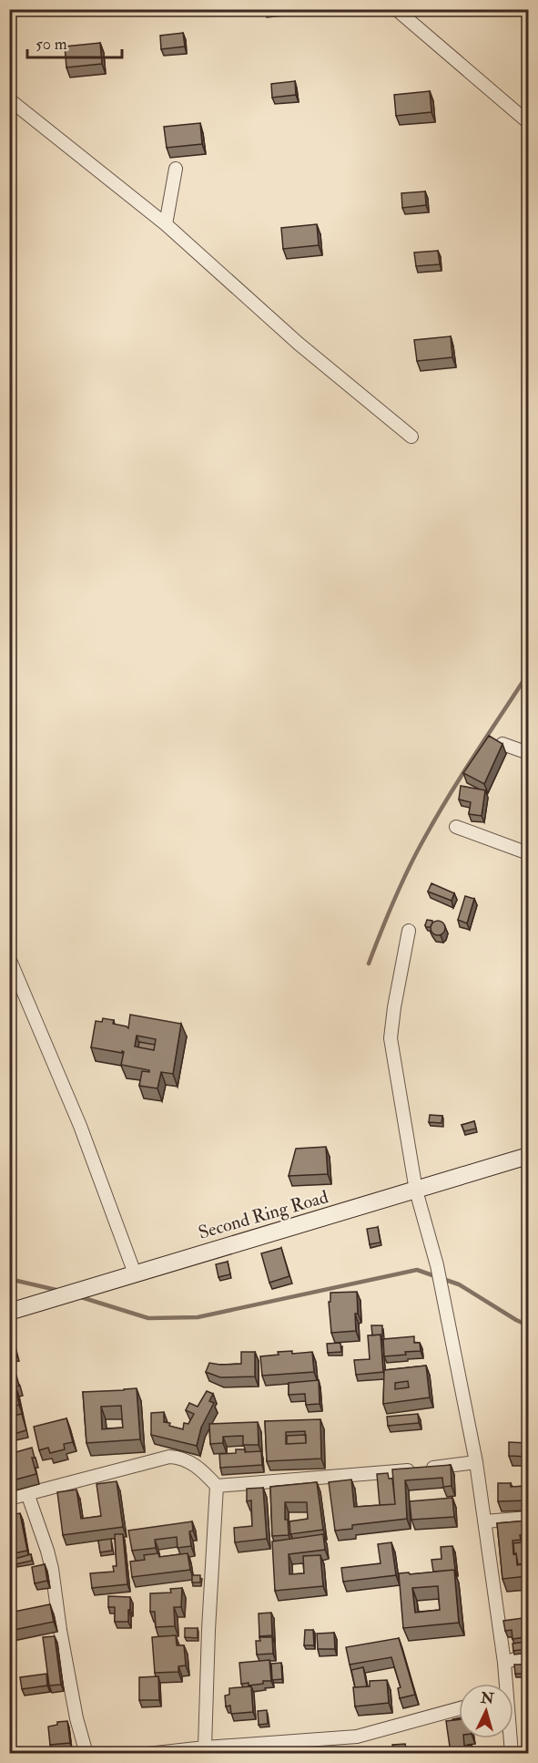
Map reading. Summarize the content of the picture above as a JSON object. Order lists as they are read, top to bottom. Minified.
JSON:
{"streets":{"main road":["Second Ring Road"]},"scale_bar":"50 m","north":"top"}
